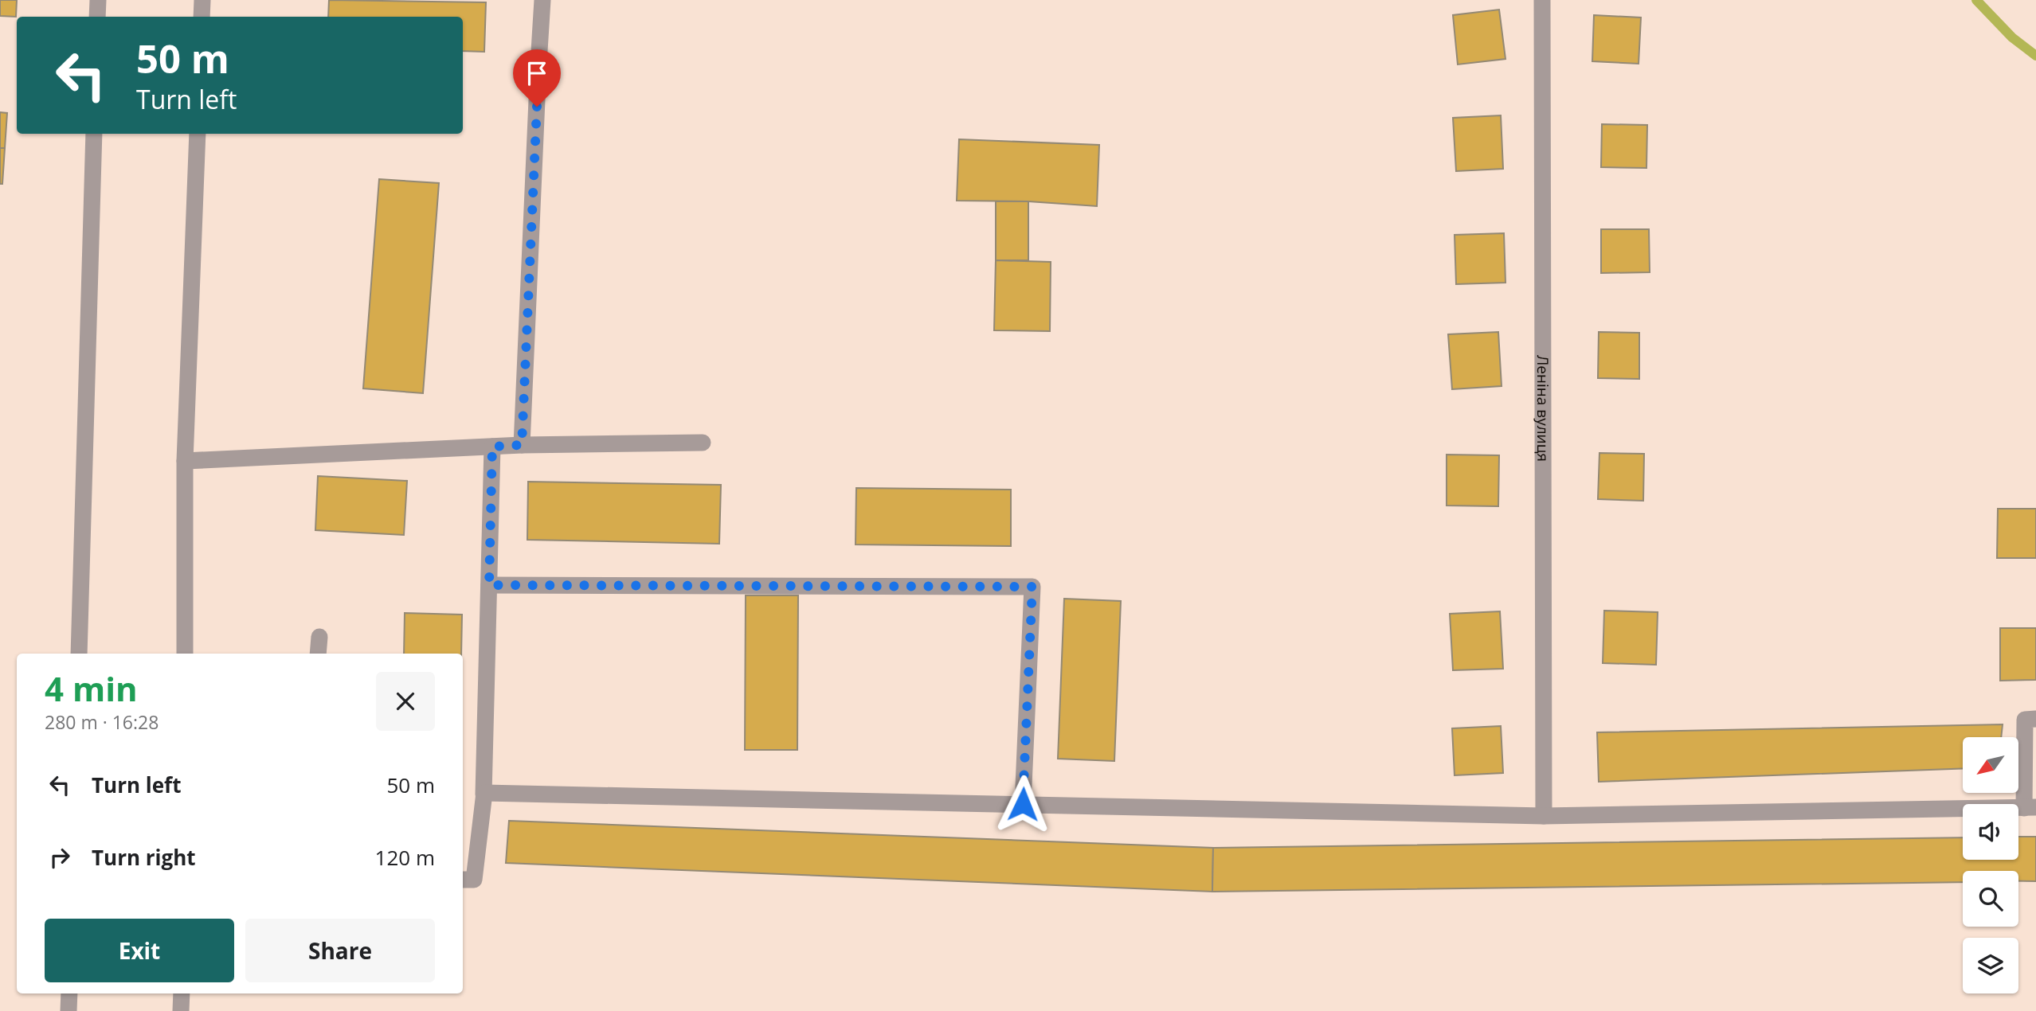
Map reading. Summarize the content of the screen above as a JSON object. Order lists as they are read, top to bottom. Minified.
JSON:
{"streets":{"street":["Леніна вулиця"]},"north":"bottom left","page":{"turn":["50 m","Turn left"],"heading":["4 min","280 m · 16:28"],"list":[{"name":"Turn left","value":"50 m"},{"name":"Turn right","value":"120 m"}],"buttons":["Exit","Share"]}}
